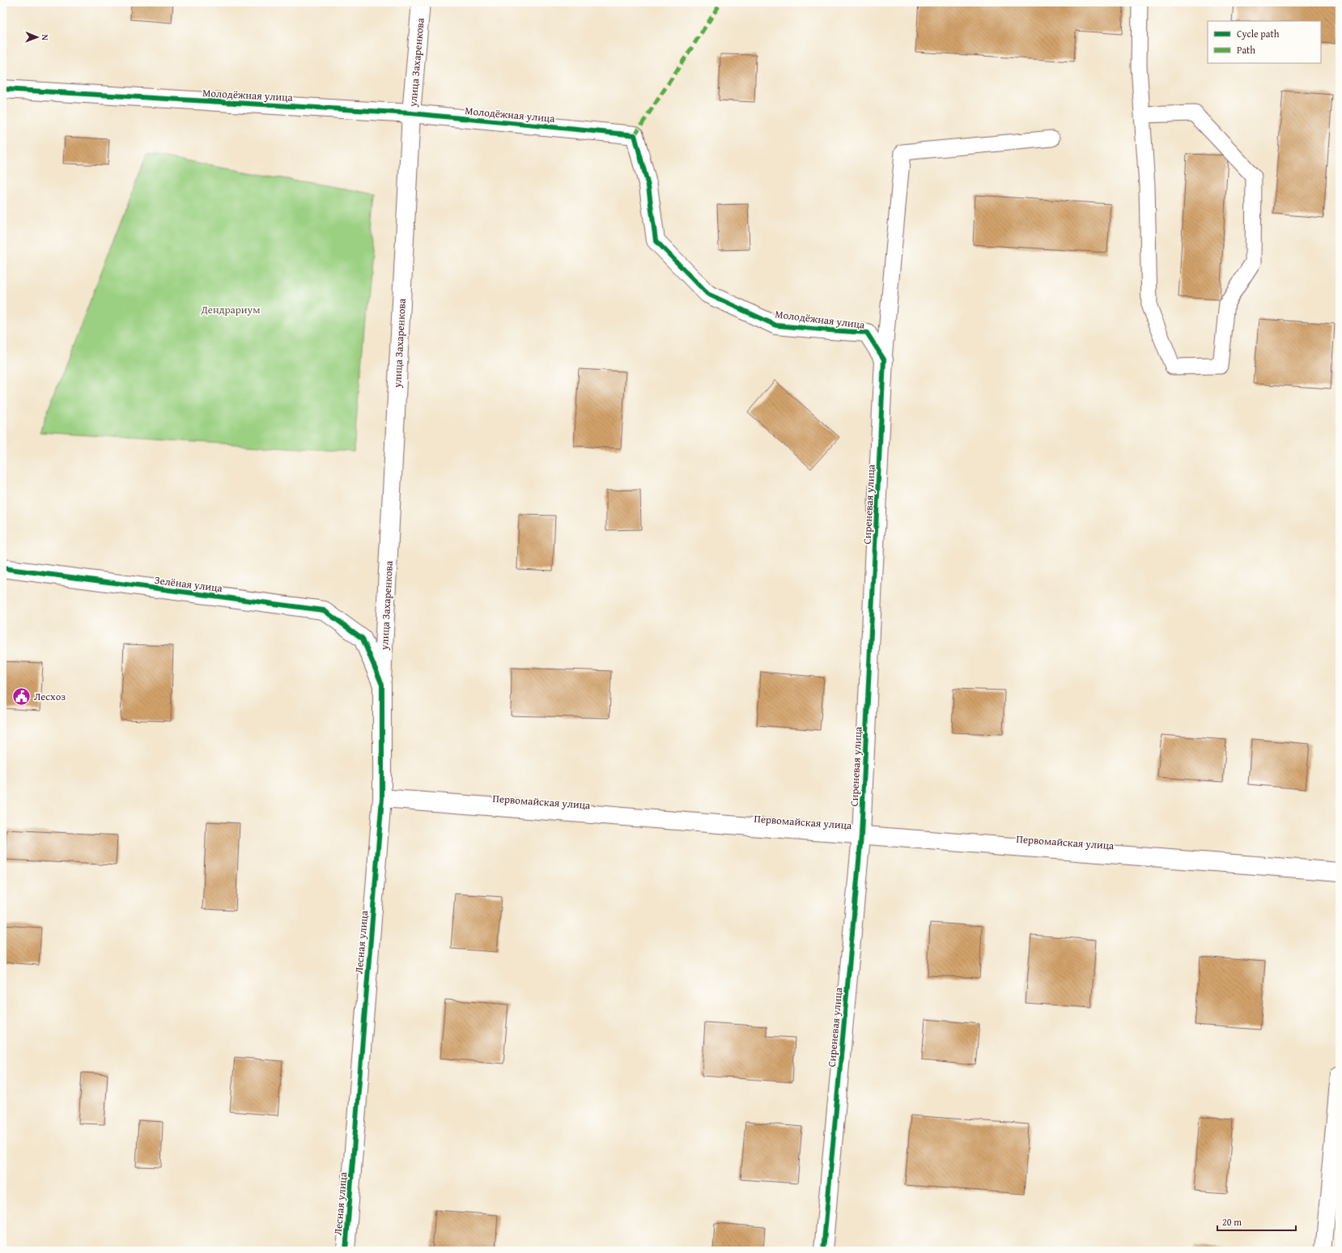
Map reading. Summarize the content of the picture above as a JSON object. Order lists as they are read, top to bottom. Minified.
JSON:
{"streets":{"street":["улица Захаренкова","Молодёжная улица","Сиреневая улица","Зелёная улица","Первомайская улица","Лесная улица"]},"crossings":[["улица Захаренкова","Молодёжная улица"],["улица Захаренкова","Лесная улица"],["Молодёжная улица","Сиреневая улица"],["Сиреневая улица","Первомайская улица"],["Зелёная улица","Лесная улица"],["Первомайская улица","Лесная улица"]],"parks":["Дендрариум"],"places":{"public building":["Лесхоз"]},"legend":["Cycle path","Path"],"scale_bar":"20 m","north":"right"}
